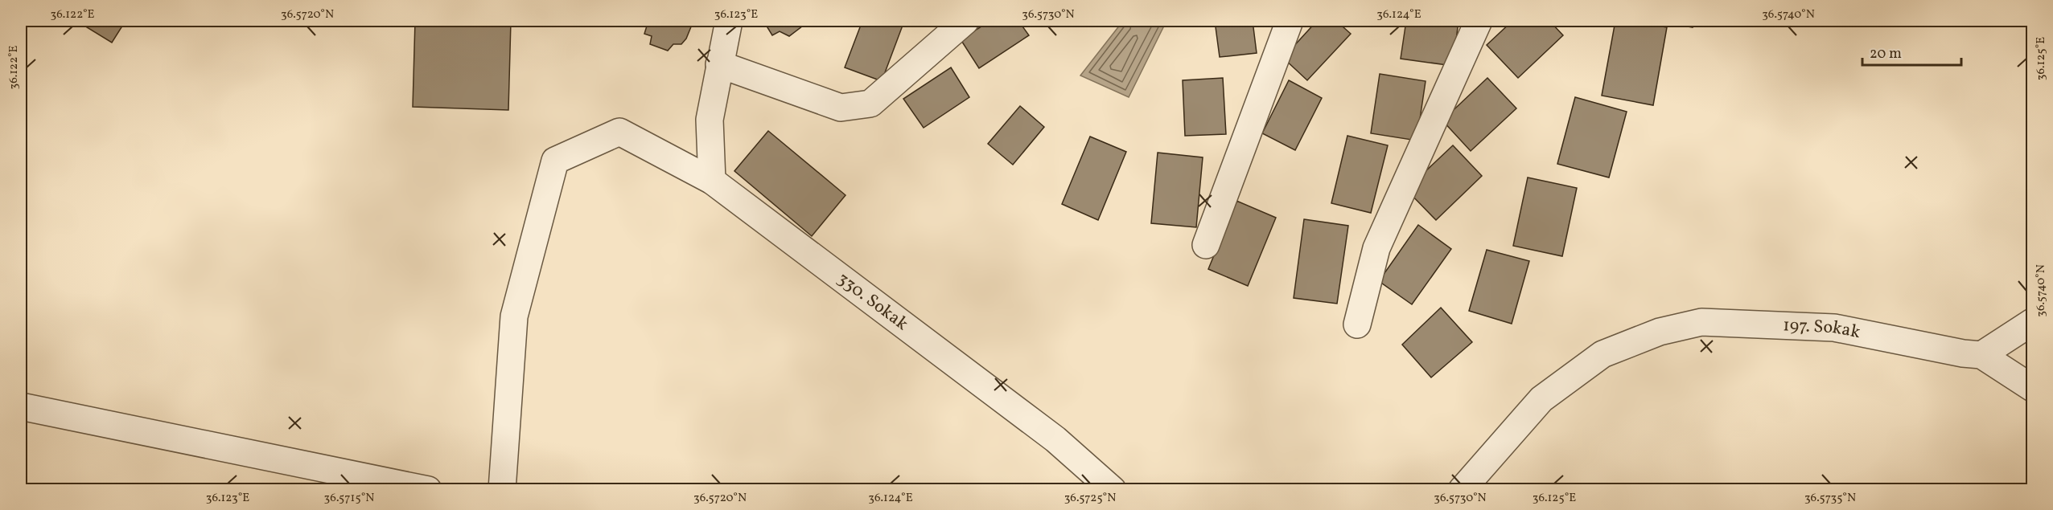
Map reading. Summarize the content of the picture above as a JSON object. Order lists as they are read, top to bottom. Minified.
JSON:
{"streets":{"street":["330. Sokak","197. Sokak"]},"scale_bar":"20 m","coordinates":["36.122°E","36.5720°N","36.123°E","36.5730°N","36.124°E","36.5740°N","36.125°E","36.5715°N","36.5725°N","36.5735°N"]}
